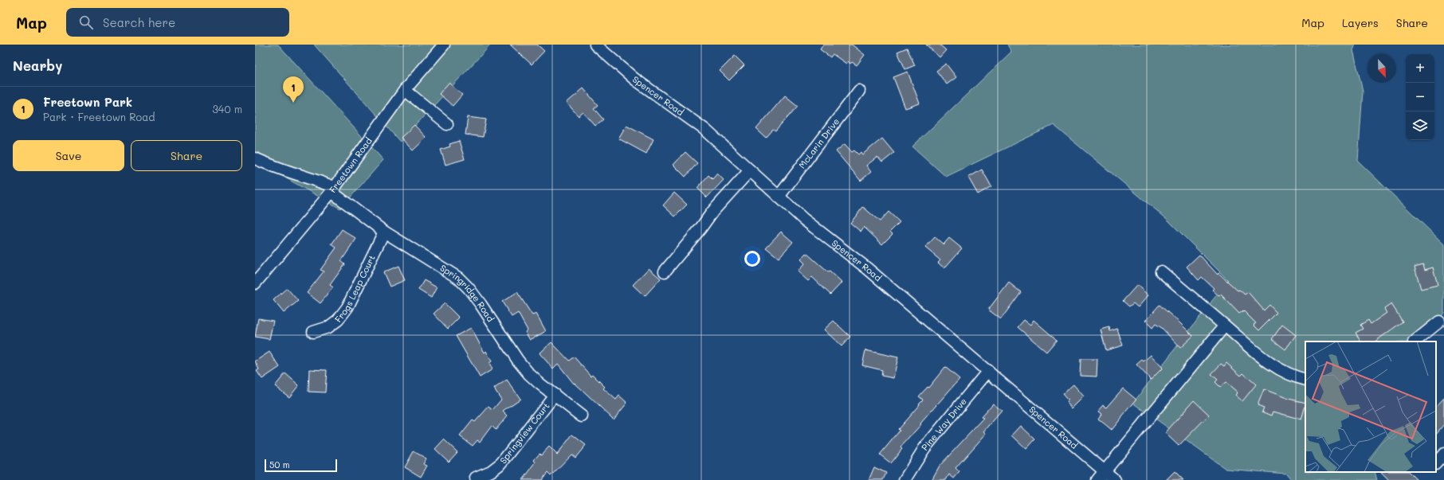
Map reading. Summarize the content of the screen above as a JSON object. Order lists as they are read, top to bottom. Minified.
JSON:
{"streets":{"street":["Spencer Road","McLarin Drive","Freetown Road","Frogs Leap Court","Springridge Road","Pine Way Drive","Springview Court"]},"crossings":[["Spencer Road","McLarin Drive"],["Spencer Road","Pine Way Drive"],["Freetown Road","Springridge Road"],["Frogs Leap Court","Springridge Road"],["Springridge Road","Springview Court"]],"scale_bar":"50 m","north":"bottom","page":{"header":"Map","search":"Search here","nav":["Map","Layers","Share"],"heading":"Nearby","map_buttons":["+","−"],"pins":"1","list":[{"mark":"1","name":"Freetown Park","note":"Park · Freetown Road","value":"340 m"}],"buttons":["Save","Share"],"scale":"50 m"}}
